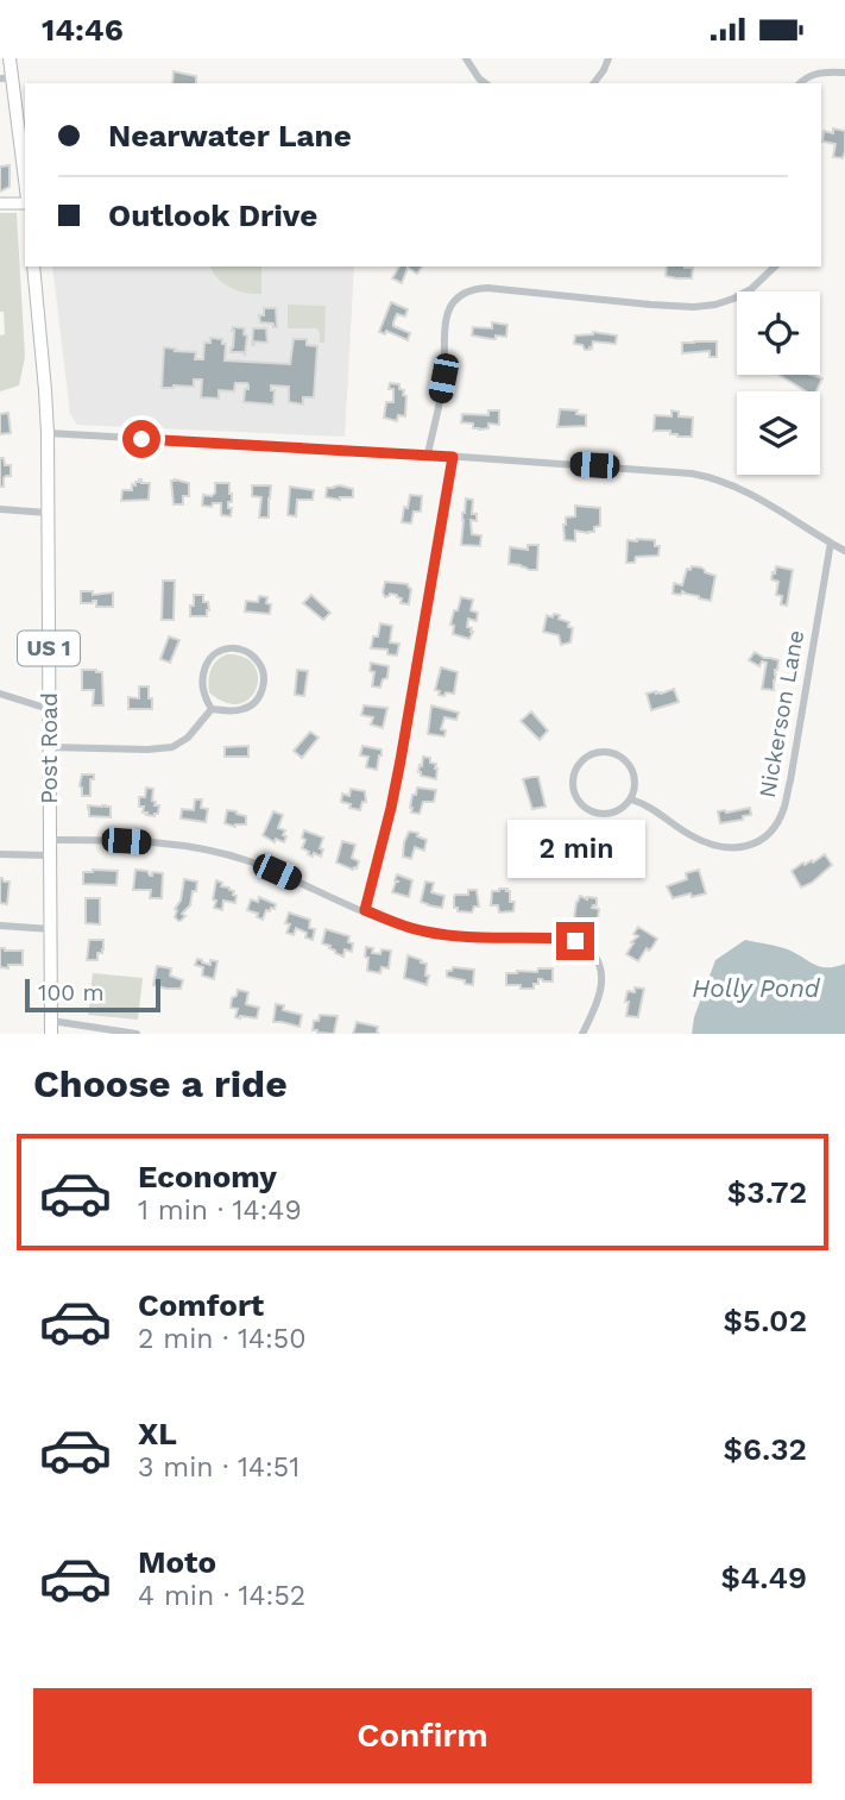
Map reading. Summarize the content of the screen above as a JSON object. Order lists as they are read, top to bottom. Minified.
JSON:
{"streets":{"main road":["US 1","Post Road"],"street":["Nickerson Lane"]},"water":["Holly Pond"],"scale_bar":"100 m","page":{"status":"14:46","banner":["Nearwater Lane","Outlook Drive"],"bubble":"2 min","scale":"100 m","heading":"Choose a ride","list":[{"name":"Economy","note":"1 min · 14:49","value":"$3.72"},{"name":"Comfort","note":"2 min · 14:50","value":"$5.02"},{"name":"XL","note":"3 min · 14:51","value":"$6.32"},{"name":"Moto","note":"4 min · 14:52","value":"$4.49"}],"buttons":"Confirm"}}
